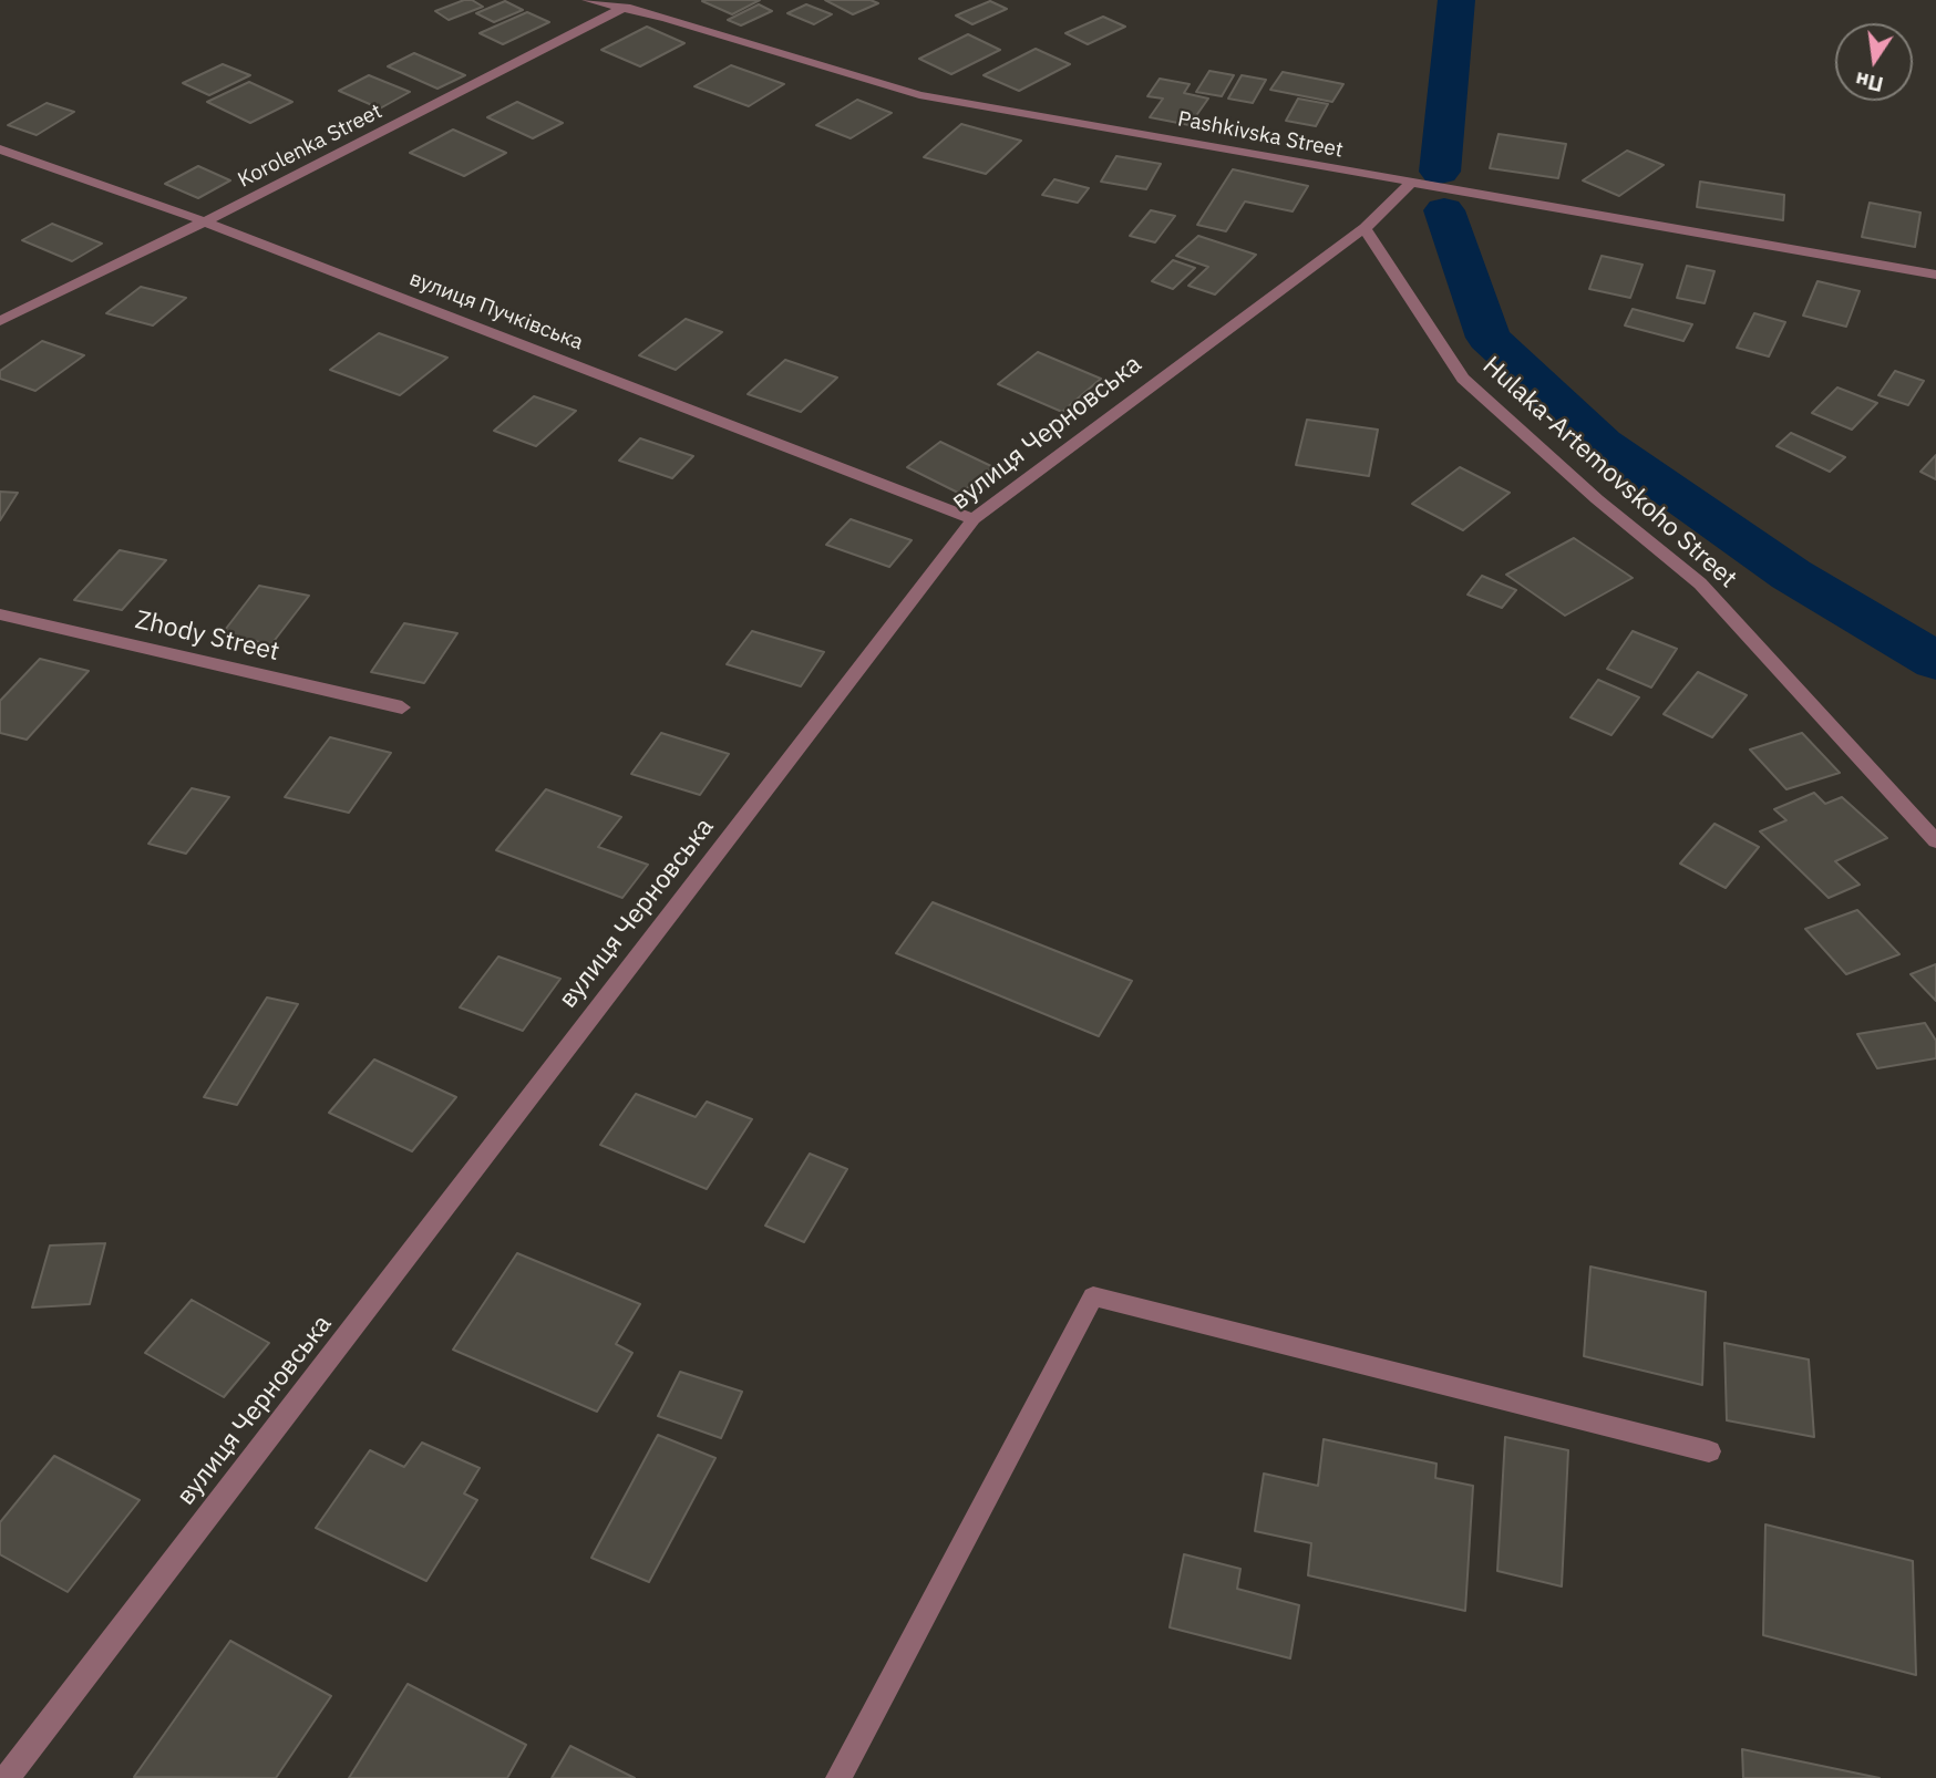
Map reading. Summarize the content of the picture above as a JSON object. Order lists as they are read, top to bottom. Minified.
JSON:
{"streets":{"street":["Pashkivska Street","Korolenka Street","вулиця Пучківська","вулиця Черновська","Hulaka-Artemovskoho Street","Zhody Street"]},"crossings":[["Pashkivska Street","Korolenka Street"],["Pashkivska Street","вулиця Черновська"],["Korolenka Street","вулиця Пучківська"],["вулиця Пучківська","вулиця Черновська"],["вулиця Черновська","Hulaka-Artemovskoho Street"]],"north":"bottom"}
